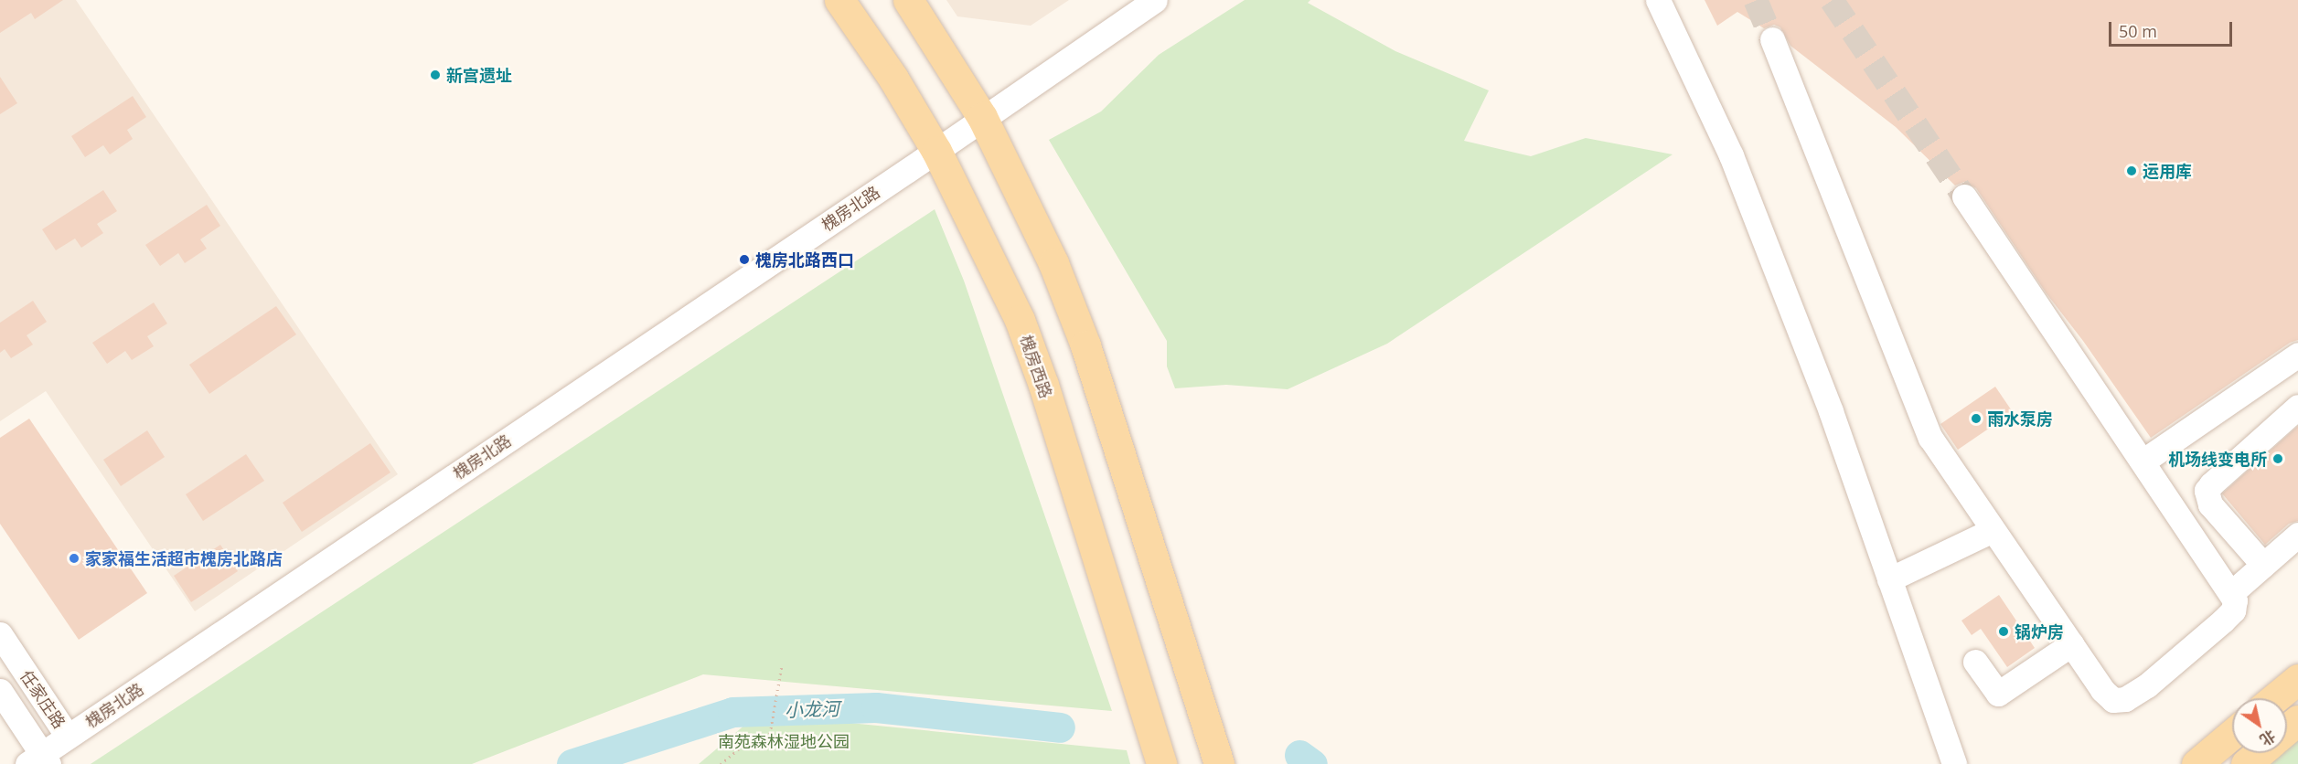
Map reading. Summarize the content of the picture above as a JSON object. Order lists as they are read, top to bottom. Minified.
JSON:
{"streets":{"main road":["槐房西路"],"street":["槐房北路","任家庄路"]},"crossings":[["槐房北路","槐房西路"],["槐房北路","任家庄路"]],"water":["小龙河"],"parks":["南苑森林湿地公园"],"places":["新宫遗址","运用库","槐房北路西口","雨水泵房","机场线变电所","家家福生活超市槐房北路店","锅炉房"],"scale_bar":"50 m","north":"bottom right"}
